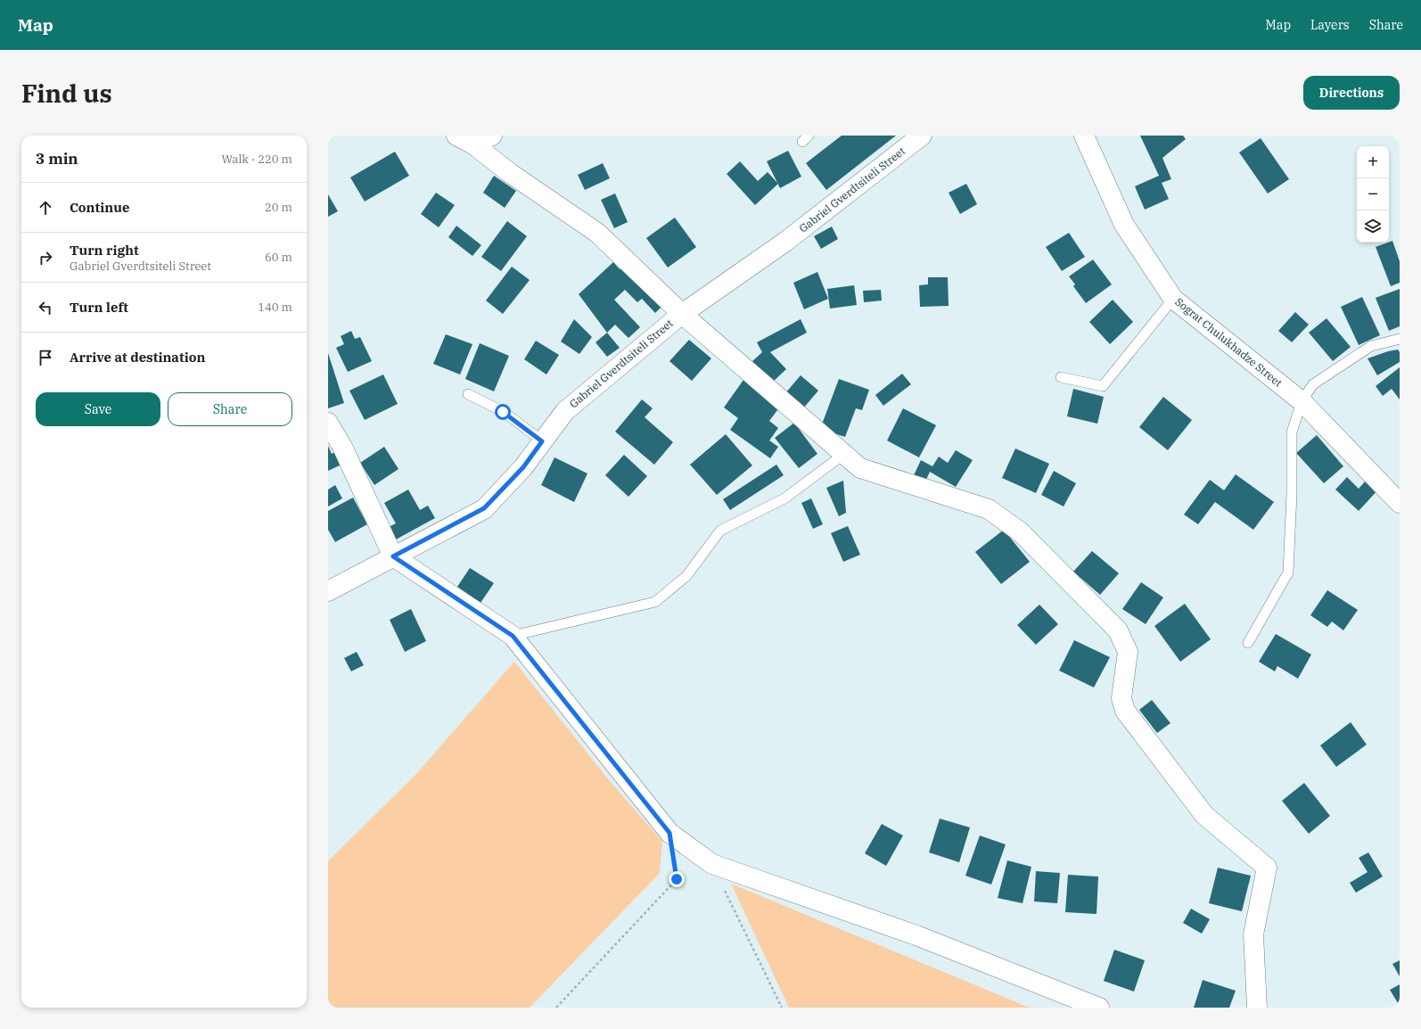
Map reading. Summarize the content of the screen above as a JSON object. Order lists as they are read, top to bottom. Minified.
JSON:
{"streets":{"street":["Gabriel Gverdtsiteli Street","Sograt Chulukhadze Street"]},"page":{"header":"Map","nav":["Map","Layers","Share"],"buttons":["Directions",["Save","Share"]],"title":"Find us","heading":["3 min","Walk · 220 m"],"map_buttons":["+","−"],"list":[["Continue","20 m"],["Turn right","Gabriel Gverdtsiteli Street","60 m"],["Turn left","140 m"],"Arrive at destination"]}}
